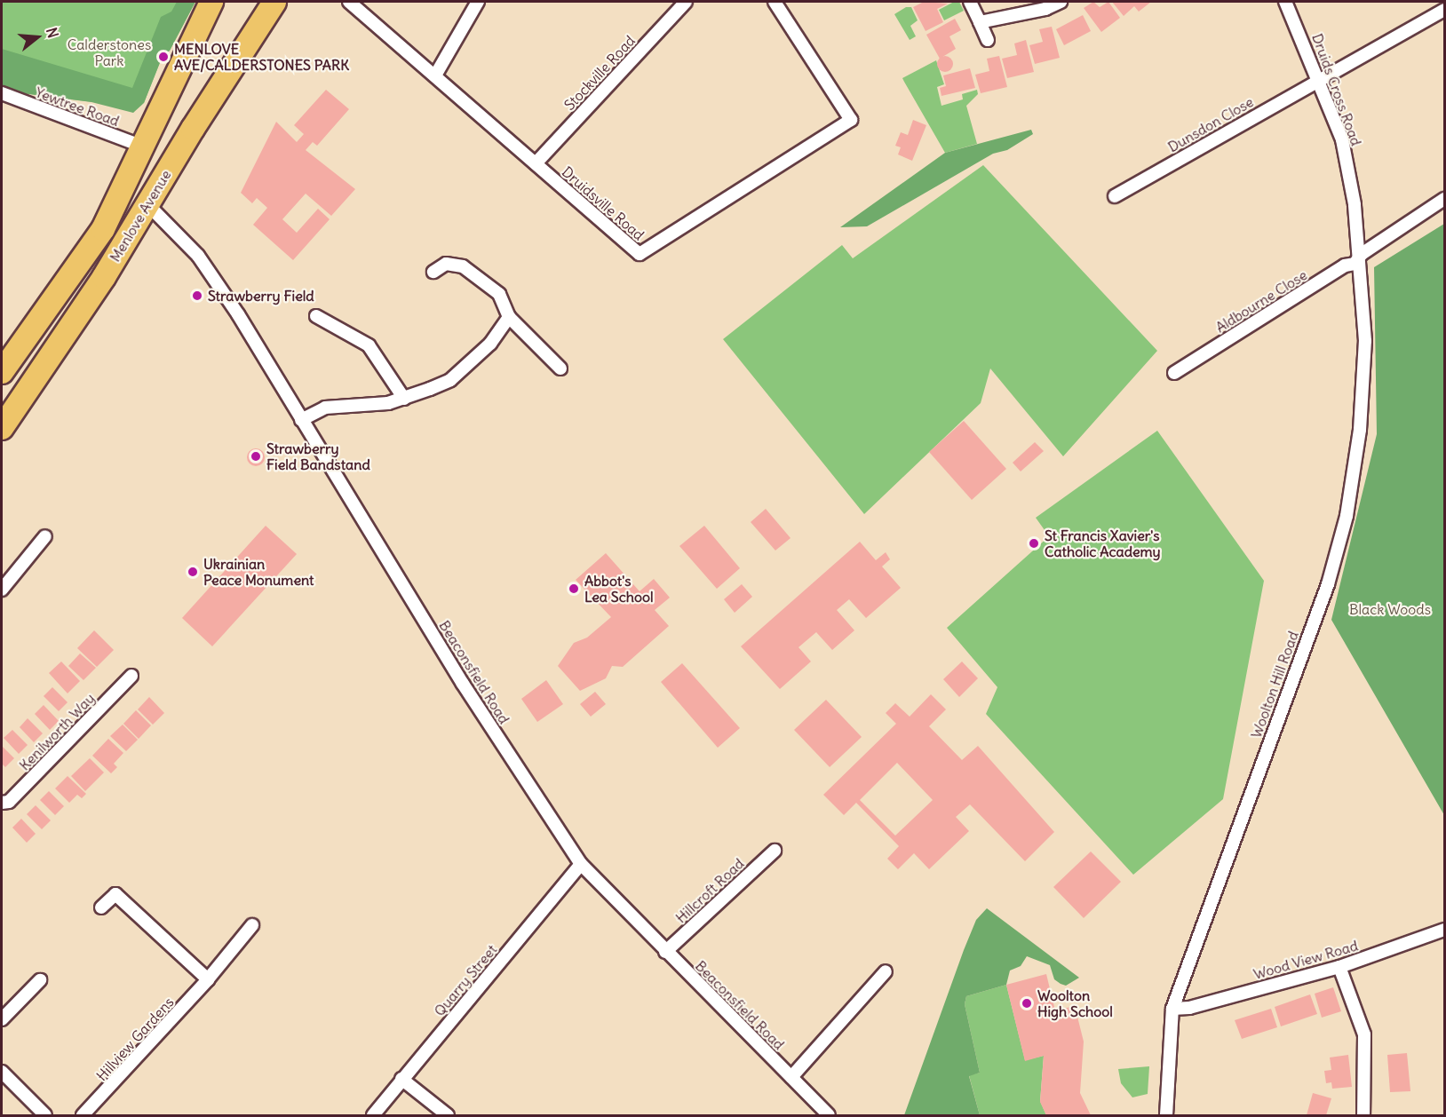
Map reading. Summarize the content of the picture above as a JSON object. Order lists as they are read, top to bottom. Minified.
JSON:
{"streets":{"highway":["Menlove Avenue"],"street":["Stockville Road","Druids Cross Road","Yewtree Road","Dunsdon Close","Druidsville Road","Aldbourne Close","Beaconsfield Road","Woolton Hill Road","Kenilworth Way","Hillcroft Road","Wood View Road","Quarry Street","Hillview Gardens"]},"crossings":[["Stockville Road","Druidsville Road"],["Druids Cross Road","Dunsdon Close"],["Druids Cross Road","Aldbourne Close"],["Druids Cross Road","Woolton Hill Road"],["Yewtree Road","Menlove Avenue"],["Menlove Avenue","Beaconsfield Road"],["Aldbourne Close","Woolton Hill Road"],["Beaconsfield Road","Hillcroft Road"],["Beaconsfield Road","Quarry Street"],["Woolton Hill Road","Wood View Road"]],"parks":["Calderstones Park","Black Woods"],"places":["MENLOVE AVE/CALDERSTONES PARK","Strawberry Field","Strawberry Field Bandstand","St Francis Xavier's Catholic Academy","Ukrainian Peace Monument","Abbot's Lea School","Woolton High School"],"north":"right"}
